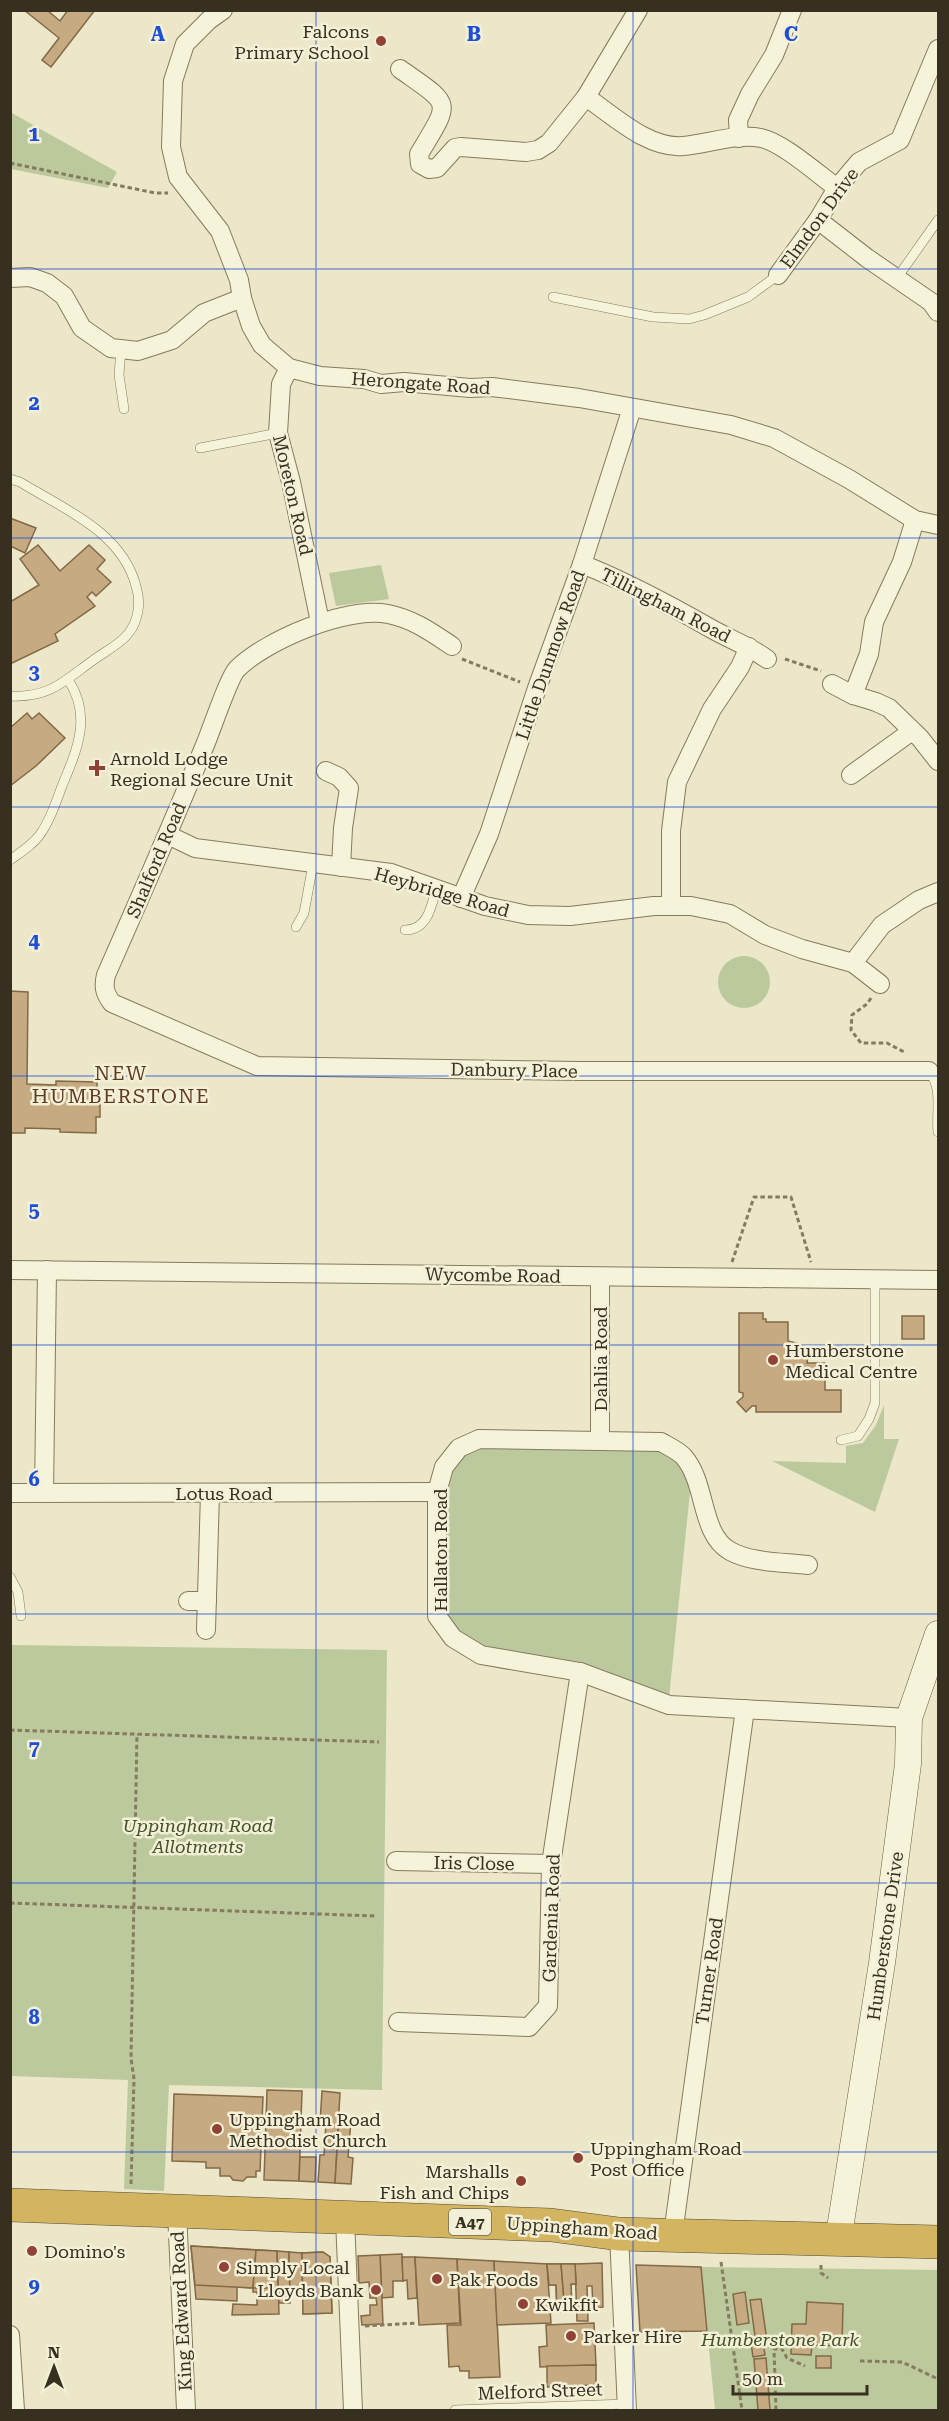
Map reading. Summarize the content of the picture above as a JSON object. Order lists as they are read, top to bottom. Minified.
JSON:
{"streets":{"highway":["A47","Uppingham Road"],"street":["Elmdon Drive","Herongate Road","Moreton Road","Tillingham Road","Little Dunmow Road","Shalford Road","Heybridge Road","Danbury Place","Wycombe Road","Dahlia Road","Lotus Road","Hallaton Road","Iris Close","Gardenia Road","Humberstone Drive","Turner Road","King Edward Road"],"lane":["Melford Street"]},"crossings":[["Herongate Road","Moreton Road"],["Herongate Road","Little Dunmow Road"],["Moreton Road","Shalford Road"],["Tillingham Road","Little Dunmow Road"],["Tillingham Road","Heybridge Road"],["Little Dunmow Road","Heybridge Road"],["Shalford Road","Heybridge Road"],["Shalford Road","Danbury Place"],["Wycombe Road","Dahlia Road"],["Dahlia Road","Hallaton Road"],["Lotus Road","Hallaton Road"],["Hallaton Road","Gardenia Road"],["Hallaton Road","Humberstone Drive"],["Hallaton Road","Turner Road"],["Iris Close","Gardenia Road"],["Humberstone Drive","Uppingham Road"],["Turner Road","Uppingham Road"],["Uppingham Road","King Edward Road"]],"districts":["NEW HUMBERSTONE"],"parks":["Uppingham Road Allotments","Humberstone Park"],"places":{"other":["Falcons Primary School","Humberstone Medical Centre","Uppingham Road Methodist Church","Uppingham Road Post Office","Marshalls Fish and Chips","Domino's","Simply Local","Pak Foods","Lloyds Bank","Kwikfit","Parker Hire"],"health":["Arnold Lodge Regional Secure Unit"]},"scale_bar":"50 m","north":"top","grid":{"columns":["A","B","C"],"rows":["1","2","3","4","5","6","7","8","9"]}}
